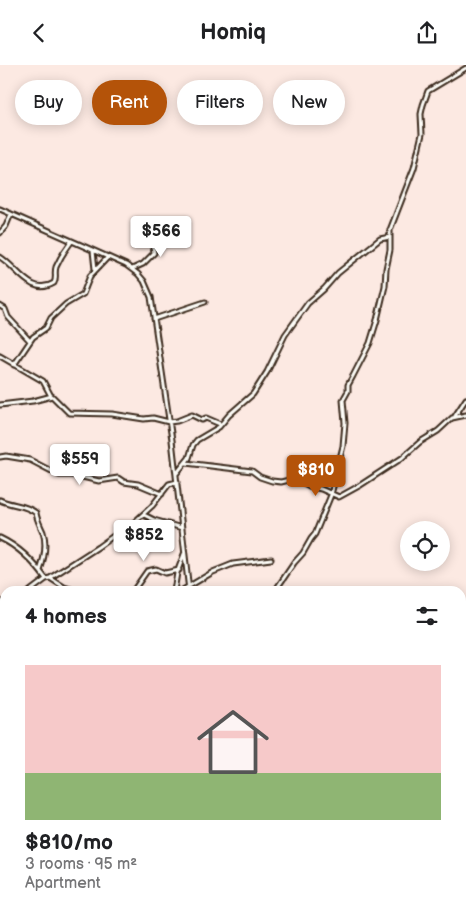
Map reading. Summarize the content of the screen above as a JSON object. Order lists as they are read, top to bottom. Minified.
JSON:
{"page":{"header":"Homiq","chip":["Buy","Rent","Filters","New"],"price":["$566","$559","$810","$852"],"heading":"4 homes","list":[{"name":"$810/mo","note":"3 rooms · 95 m² · Apartment"}]}}
